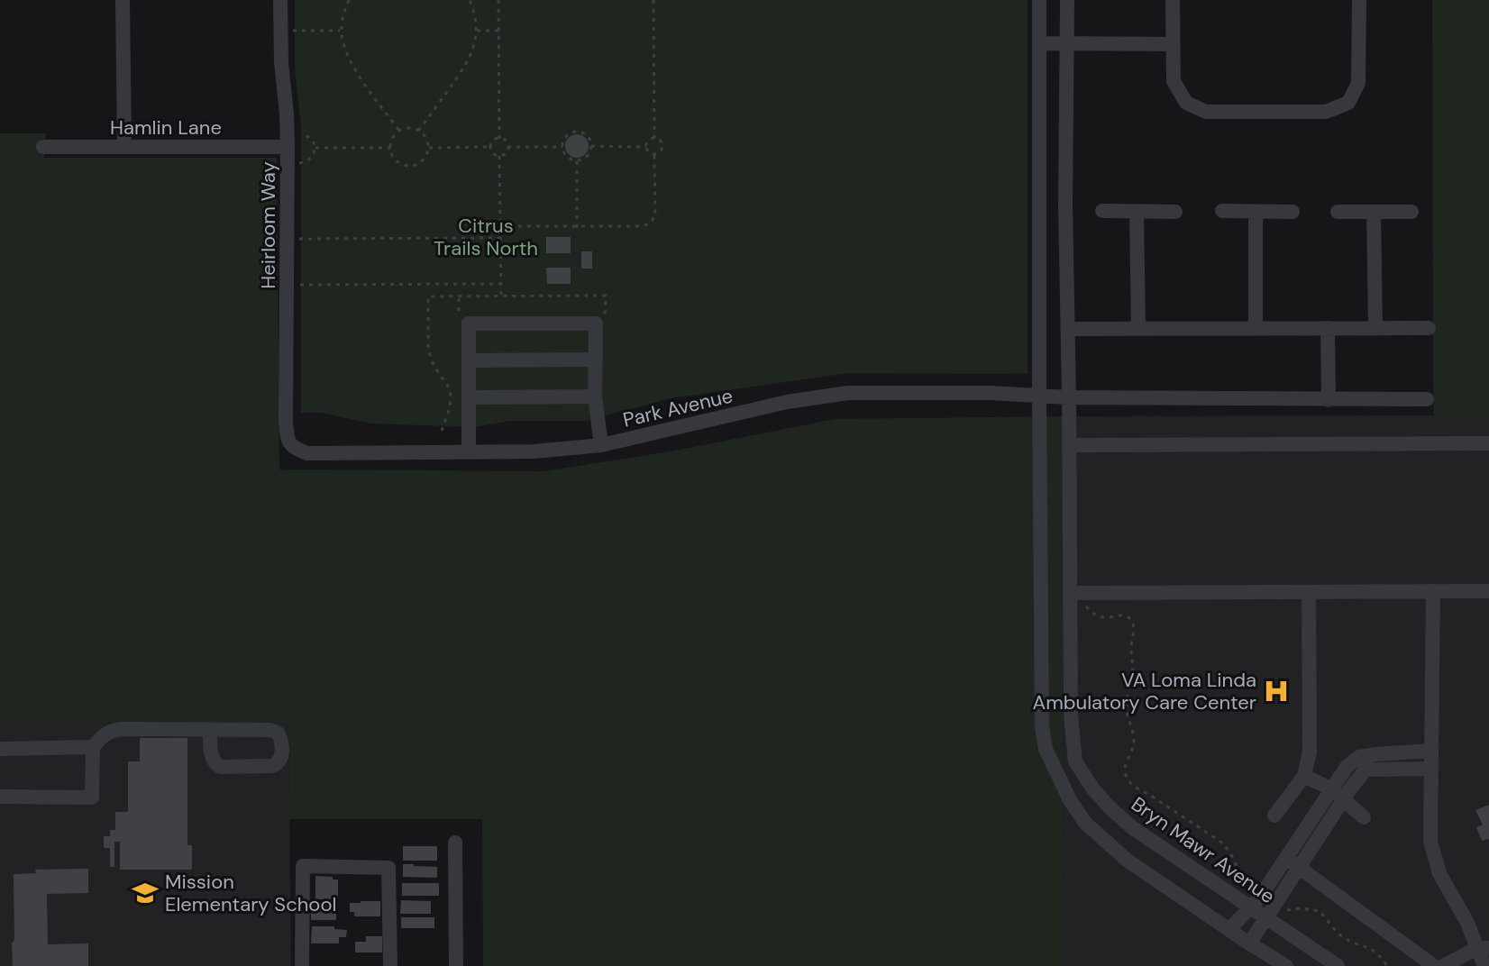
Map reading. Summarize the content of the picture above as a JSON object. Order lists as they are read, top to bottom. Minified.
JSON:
{"streets":{"street":["Hamlin Lane","Heirloom Way","Park Avenue","Bryn Mawr Avenue"]},"crossings":[["Hamlin Lane","Heirloom Way"],["Heirloom Way","Park Avenue"],["Park Avenue","Bryn Mawr Avenue"]],"parks":["Citrus Trails North"],"places":{"hospital":["VA Loma Linda Ambulatory Care Center"],"school or university":["Mission Elementary School"]}}
